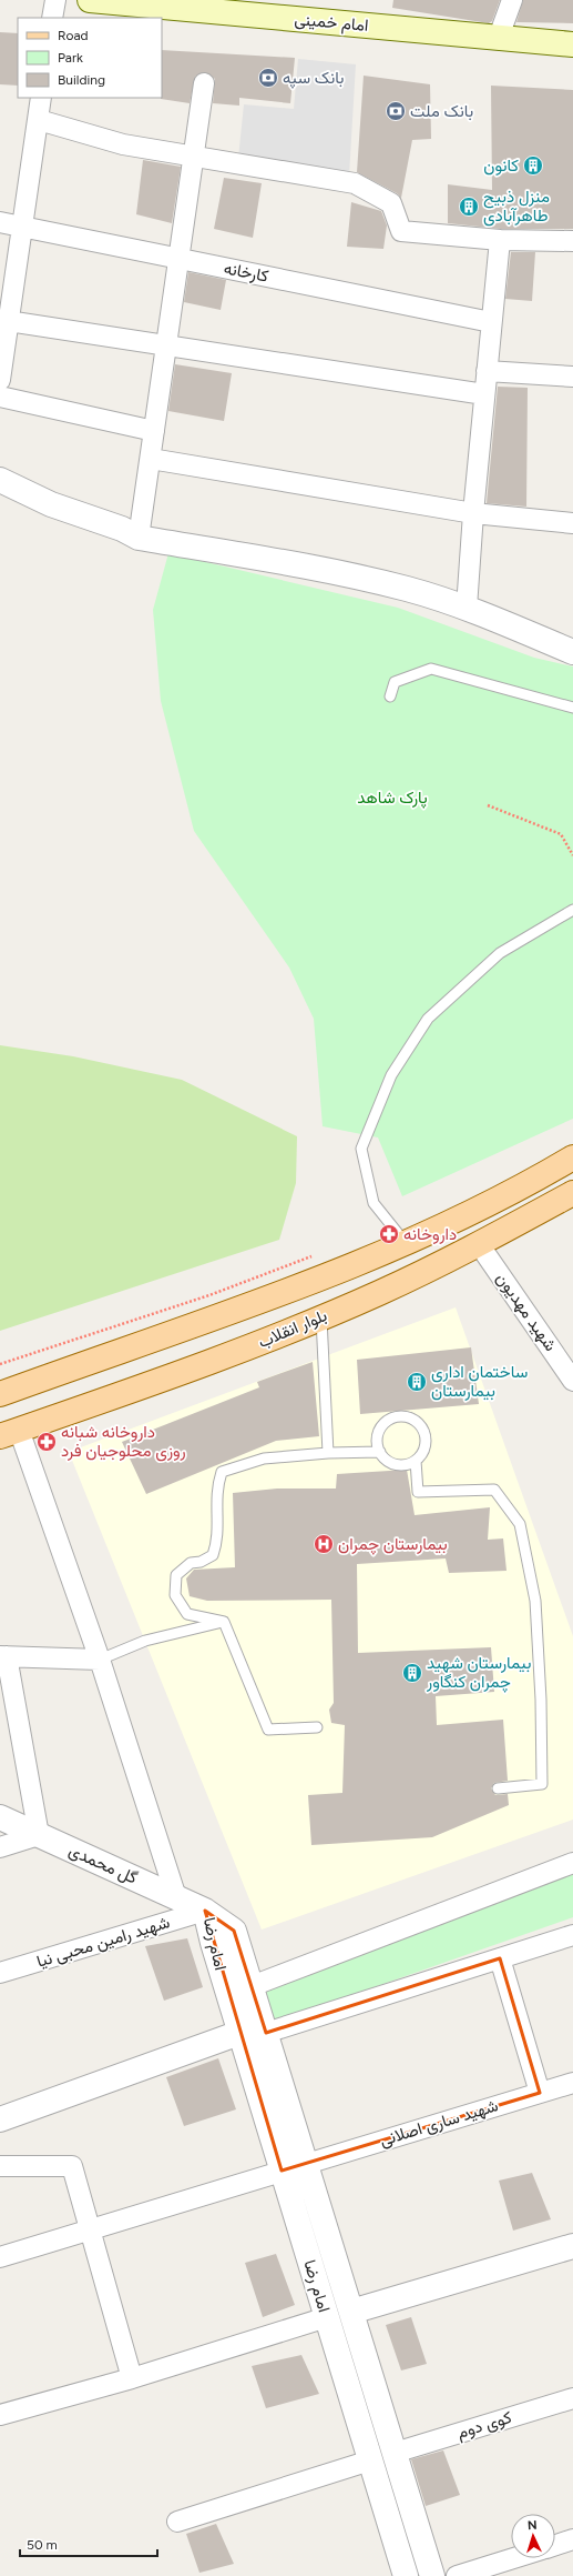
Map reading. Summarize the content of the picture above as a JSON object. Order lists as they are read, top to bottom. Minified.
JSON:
{"streets":{"main road":["امام خمینی","بلوار انقلاب"],"street":["کارخانه","شهید مهدیون","گل محمدی","شهید رامین محبی نیا","امام رضا","شهید ساری اصلانی","کوی دوم"]},"crossings":[["شهید مهدیون","بلوار انقلاب"],["گل محمدی","شهید رامین محبی نیا"],["گل محمدی","امام رضا"],["شهید رامین محبی نیا","امام رضا"],["امام رضا","شهید ساری اصلانی"],["امام رضا","کوی دوم"]],"parks":["پارک شاهد"],"places":{"bank":["بانک سپه","بانک ملت"],"building":["کانون","منزل ذبیح طاهرآبادی","ساختمان اداری بیمارستان","بیمارستان شهید چمران کنگاور"],"pharmacy":["داروخانه","داروخانه شبانه روزی محلوجیان فرد"],"hospital":["بیمارستان چمران"]},"legend":["Road","Park","Building"],"scale_bar":"50 m","north":"top"}
